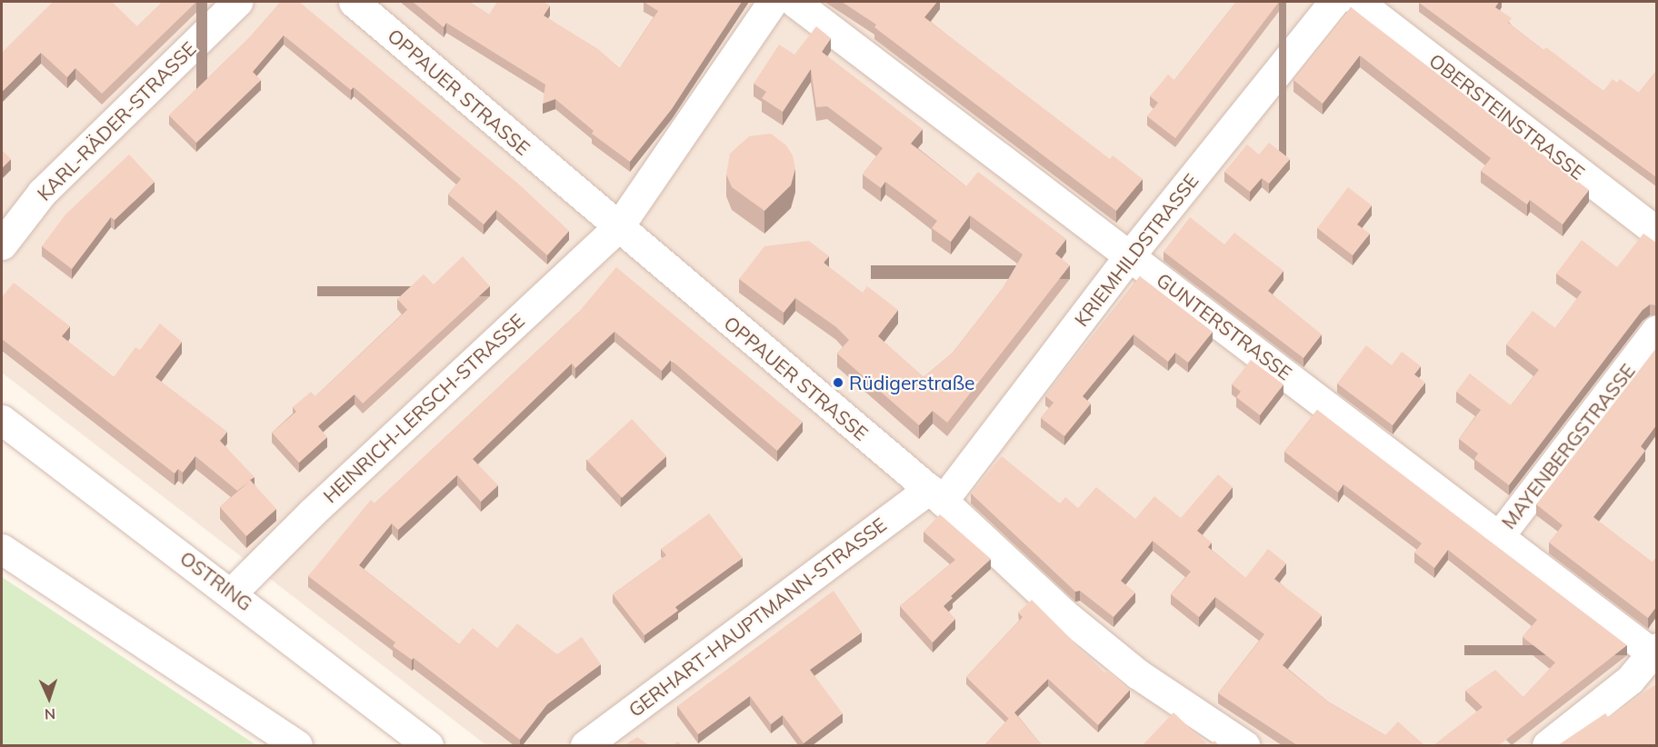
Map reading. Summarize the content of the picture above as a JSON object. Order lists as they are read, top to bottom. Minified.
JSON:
{"streets":{"street":["OPPAUER STRASSE","OBERSTEINSTRASSE","KARL-RÄDER-STRASSE","KRIEMHILDSTRASSE","GUNTERSTRASSE","HEINRICH-LERSCH-STRASSE","MAYENBERGSTRASSE","OSTRING","GERHART-HAUPTMANN-STRASSE"]},"crossings":[["OPPAUER STRASSE","KRIEMHILDSTRASSE"],["OPPAUER STRASSE","HEINRICH-LERSCH-STRASSE"],["OPPAUER STRASSE","GERHART-HAUPTMANN-STRASSE"],["KRIEMHILDSTRASSE","GUNTERSTRASSE"],["KRIEMHILDSTRASSE","GERHART-HAUPTMANN-STRASSE"],["GUNTERSTRASSE","MAYENBERGSTRASSE"],["HEINRICH-LERSCH-STRASSE","OSTRING"]],"places":["Rüdigerstraße"],"north":"bottom"}
